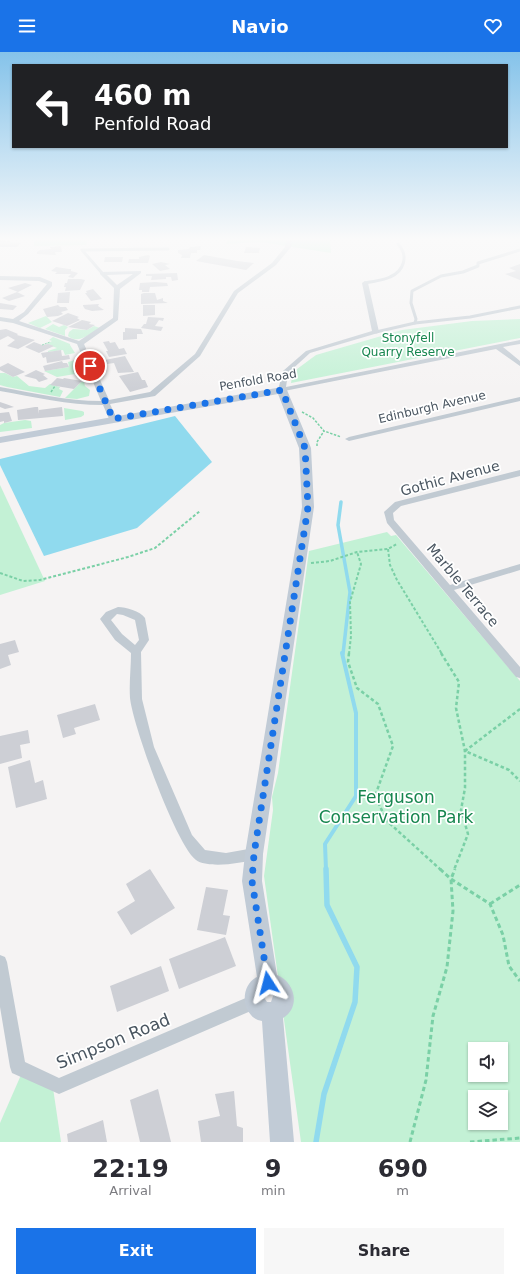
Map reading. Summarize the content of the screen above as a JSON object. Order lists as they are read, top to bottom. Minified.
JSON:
{"streets":{"street":["Penfold Road","Edinburgh Avenue","Gothic Avenue","Marble Terrace","Simpson Road"]},"crossings":[["Gothic Avenue","Marble Terrace"]],"parks":["Stonyfell Quarry Reserve","Ferguson Conservation Park"],"page":{"header":"Navio","turn":["460 m","Penfold Road"],"eta":["22:19","Arrival","9","min","690","m"],"buttons":["Exit","Share"]}}
